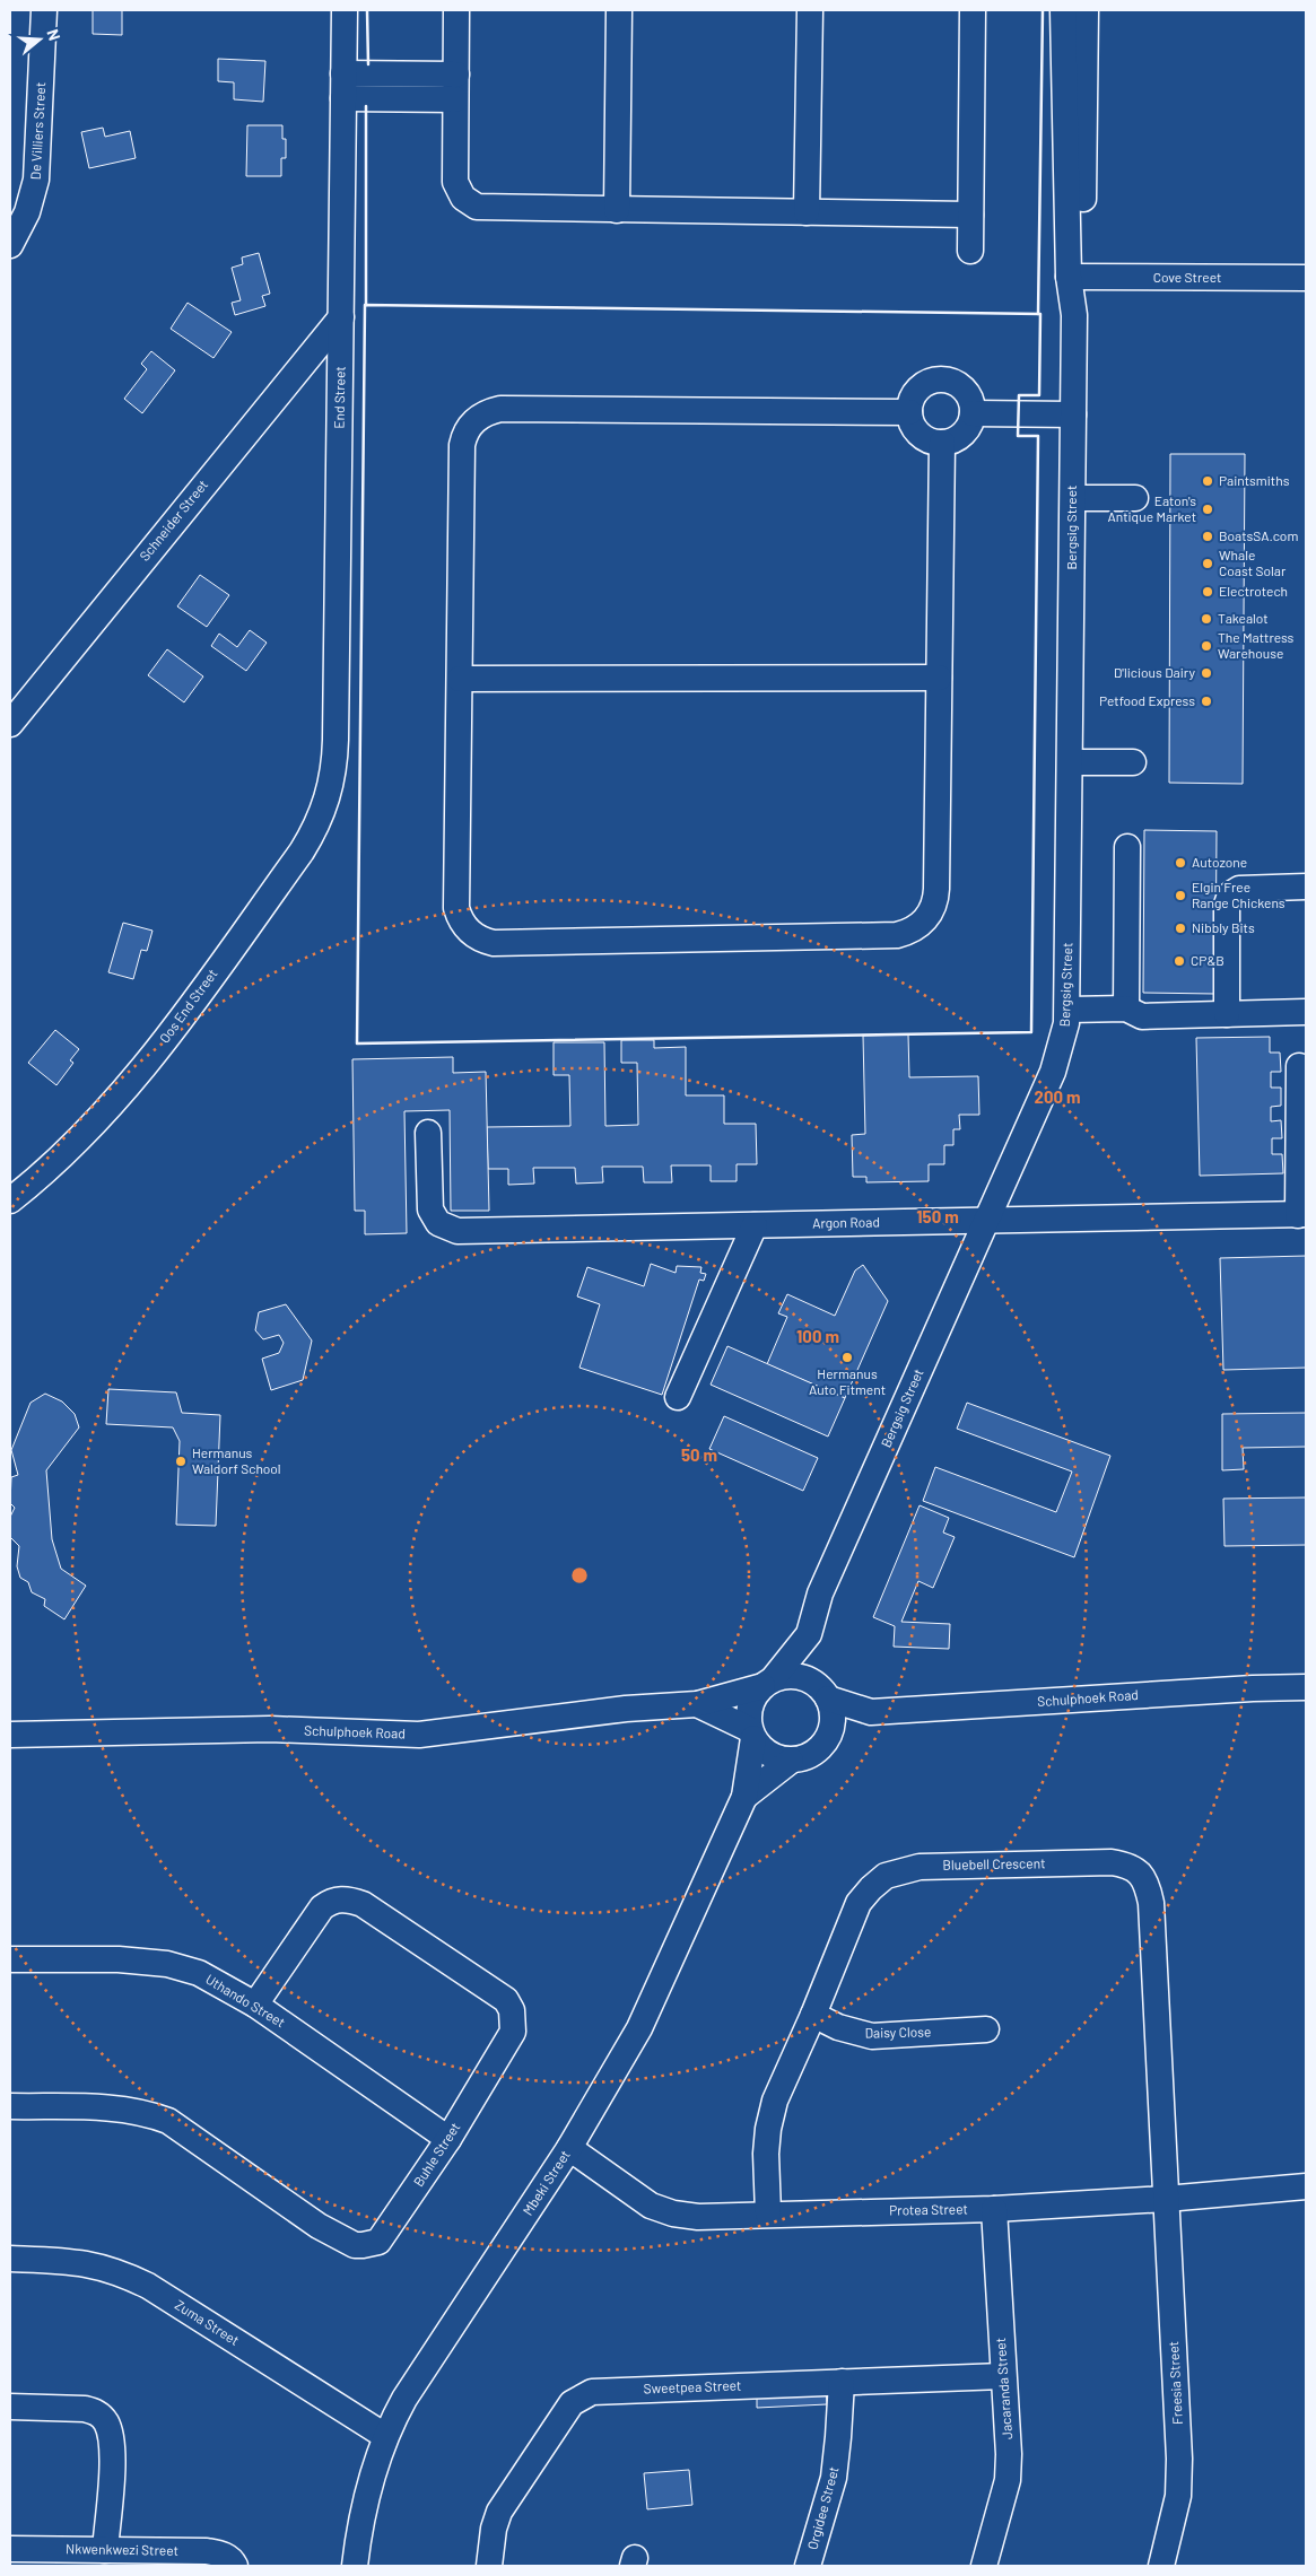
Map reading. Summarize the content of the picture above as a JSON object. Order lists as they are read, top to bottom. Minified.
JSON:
{"streets":{"street":["De Villiers Street","Cove Street","End Street","Schneider Street","Bergsig Street","Oos End Street","Argon Road","Schulphoek Road","Bluebell Crescent","Uthando Street","Daisy Close","Buhle Street","Mbeki Street","Protea Street","Zuma Street","Freesia Street","Sweetpea Street","Jacaranda Street","Orgidee Street","Nkwenkwezi Street"]},"crossings":[["Cove Street","Bergsig Street"],["End Street","Schneider Street"],["End Street","Oos End Street"],["Bergsig Street","Argon Road"],["Bergsig Street","Schulphoek Road"],["Bergsig Street","Mbeki Street"],["Schulphoek Road","Mbeki Street"],["Bluebell Crescent","Daisy Close"],["Bluebell Crescent","Protea Street"],["Bluebell Crescent","Freesia Street"],["Uthando Street","Buhle Street"],["Mbeki Street","Protea Street"],["Mbeki Street","Zuma Street"],["Protea Street","Freesia Street"],["Protea Street","Jacaranda Street"],["Sweetpea Street","Jacaranda Street"],["Sweetpea Street","Orgidee Street"]],"places":["Paintsmiths","Eaton's Antique Market","BoatsSA.com","Whale Coast Solar","Electrotech","Takealot","The Mattress Warehouse","D'licious Dairy","Petfood Express","Autozone","Elgin Free Range Chickens","Nibbly Bits","CP&B","Hermanus Auto Fitment","Hermanus Waldorf School"],"north":"right","rings":["200 m","150 m","100 m","50 m"]}
